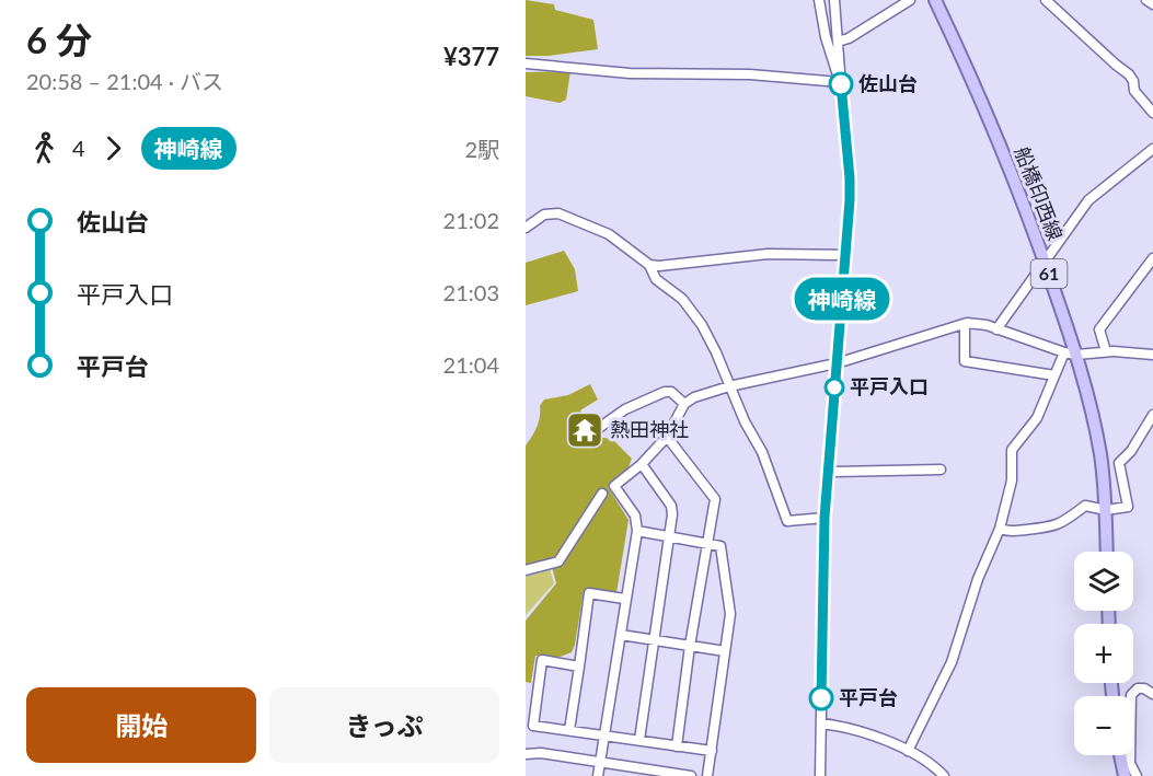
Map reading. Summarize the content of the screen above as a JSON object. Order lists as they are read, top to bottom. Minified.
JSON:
{"streets":{"main road":["船橋印西線","61"]},"places":{"other":["佐山台","平戸入口","平戸台"],"temple":["熱田神社"]},"lines":["bus line 神崎線"],"page":{"heading":["6 分","20:58 – 21:04 · バス","¥377"],"on_map":"神崎線","legs":["4","神崎線","2駅"],"list":[{"name":"佐山台","value":"21:02"},{"name":"平戸入口","value":"21:03"},{"name":"平戸台","value":"21:04"}],"map_buttons":["+","−"],"buttons":["開始","きっぷ"]}}
